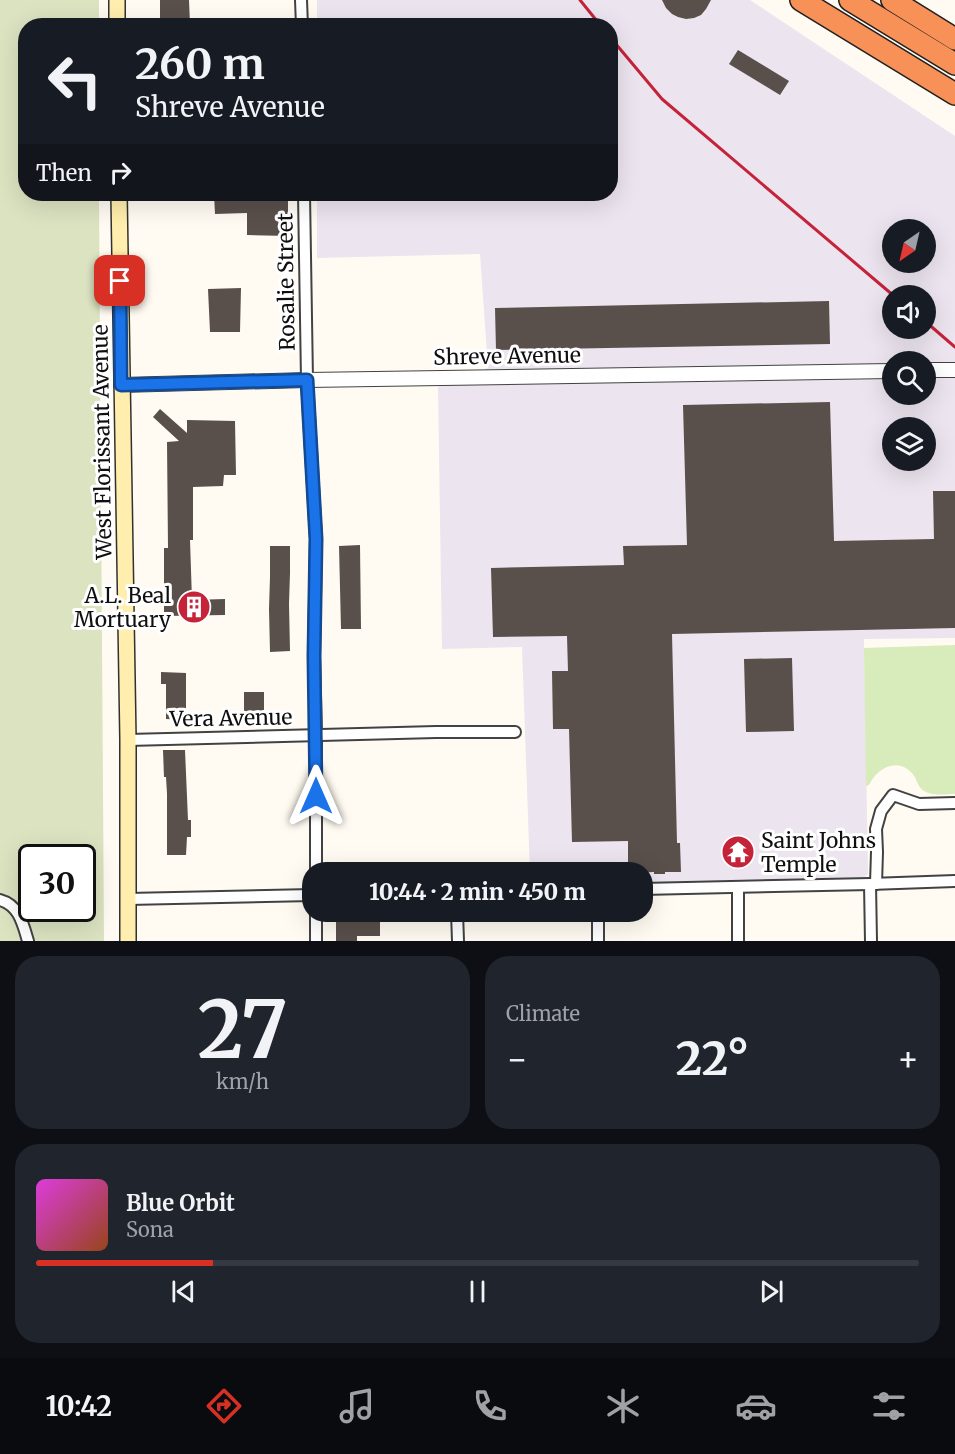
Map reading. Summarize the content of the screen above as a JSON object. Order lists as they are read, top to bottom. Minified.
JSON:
{"streets":{"main road":["West Florissant Avenue"],"street":["Rosalie Street","Shreve Avenue","Vera Avenue"]},"crossings":[["Rosalie Street","Shreve Avenue"],["Rosalie Street","Vera Avenue"],["Shreve Avenue","West Florissant Avenue"],["West Florissant Avenue","Vera Avenue"]],"places":{"building":["A.L. Beal Mortuary"],"temple":["Saint Johns Temple"]},"north":"bottom left","page":{"turn":["260 m","Shreve Avenue"],"then":"Then","limit":"30","trip":"10:44 · 2 min · 450 m","tile":[["27","km/h"],"Climate"],"heat":["−","22°","+"],"song":["Blue Orbit","Sona"],"tabs":"10:42"}}
